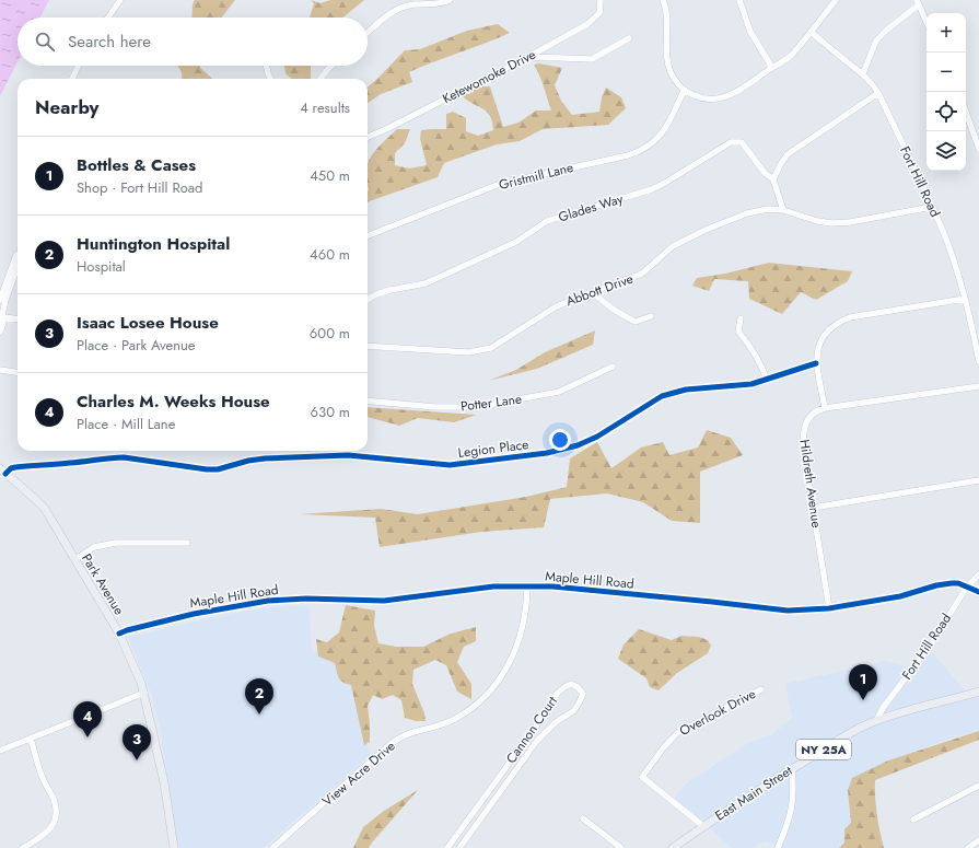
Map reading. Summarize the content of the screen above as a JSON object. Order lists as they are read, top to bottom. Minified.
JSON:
{"streets":{"main road":["Park Avenue","NY 25A","East Main Street"],"street":["Ketewomoke Drive","Gristmill Lane","Fort Hill Road","Glades Way","Abbott Drive","Potter Lane","Legion Place","Hildreth Avenue","Maple Hill Road","Overlook Drive","Cannon Court","View Acre Drive"]},"crossings":[["Fort Hill Road","Abbott Drive"],["Fort Hill Road","Maple Hill Road"],["Fort Hill Road","East Main Street"],["Glades Way","Abbott Drive"],["Legion Place","Park Avenue"],["Hildreth Avenue","Maple Hill Road"],["Maple Hill Road","Park Avenue"],["Maple Hill Road","View Acre Drive"],["Overlook Drive","East Main Street"]],"page":{"map_buttons":["+","−"],"search":"Search here","heading":["Nearby","4 results"],"list":[{"mark":"1","name":"Bottles & Cases","note":"Shop · Fort Hill Road","value":"450 m"},{"mark":"2","name":"Huntington Hospital","note":"Hospital","value":"460 m"},{"mark":"3","name":"Isaac Losee House","note":"Place · Park Avenue","value":"600 m"},{"mark":"4","name":"Charles M. Weeks House","note":"Place · Mill Lane","value":"630 m"}],"pins":["1","2","4","3"]}}
